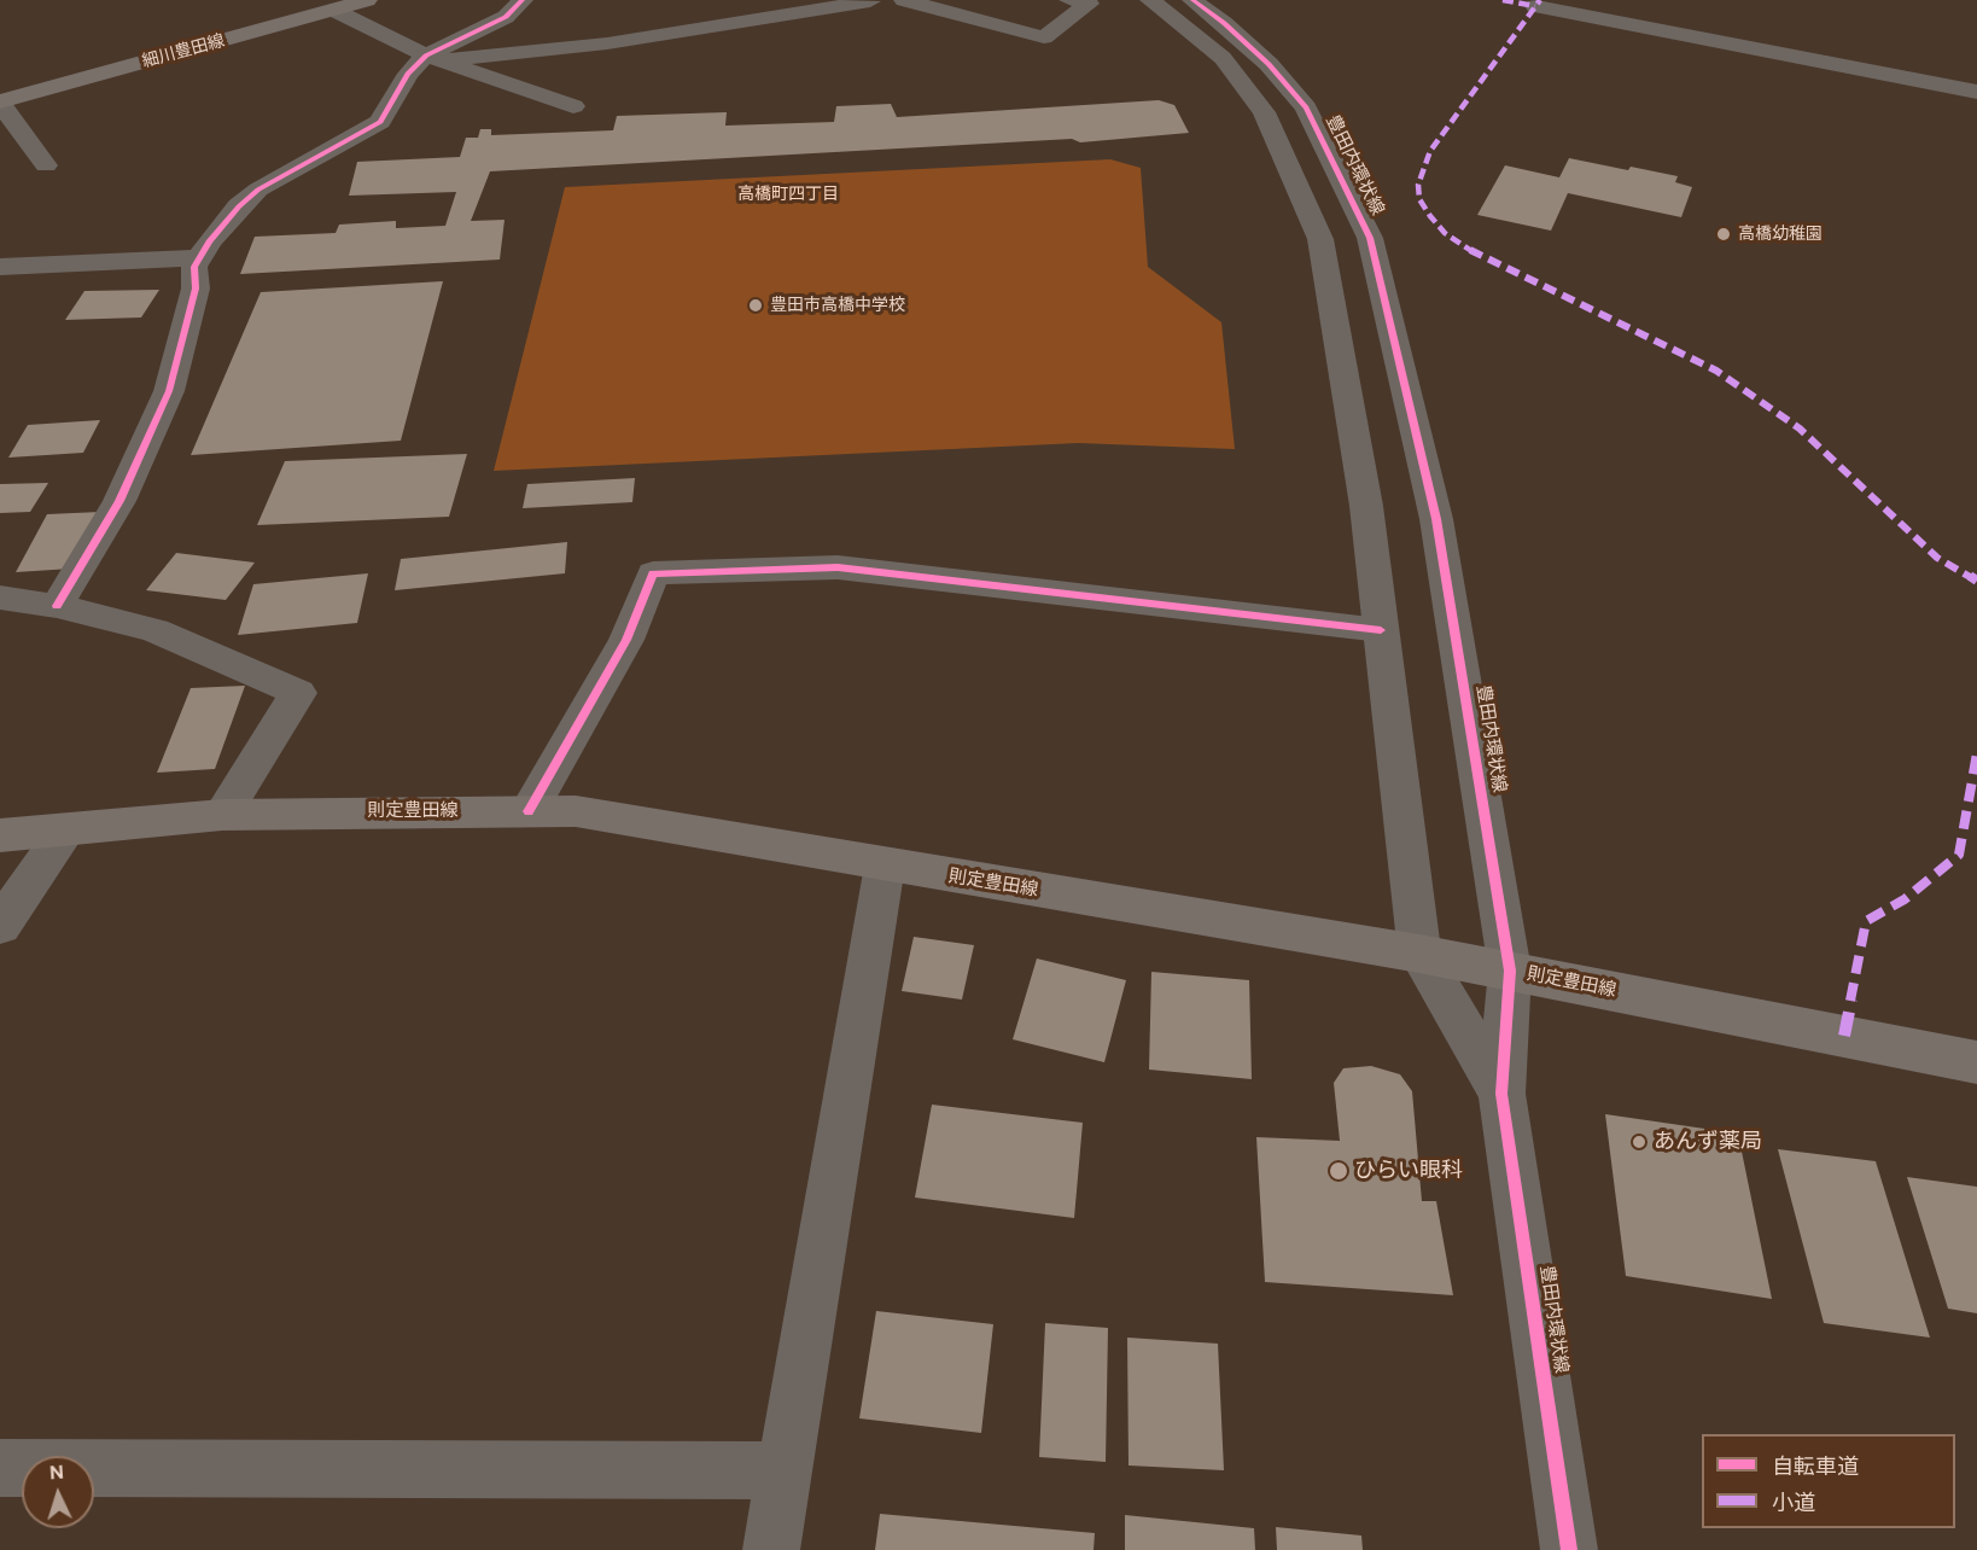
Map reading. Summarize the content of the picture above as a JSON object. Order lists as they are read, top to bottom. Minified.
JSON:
{"streets":{"main road":["細川豊田線","則定豊田線"],"street":["豊田内環状線"]},"crossings":[["豊田内環状線","則定豊田線"]],"districts":["高橋町四丁目"],"places":["高橋幼稚園","豊田市高橋中学校","あんず薬局","ひらい眼科"],"legend":["自転車道","小道"],"north":"top"}
